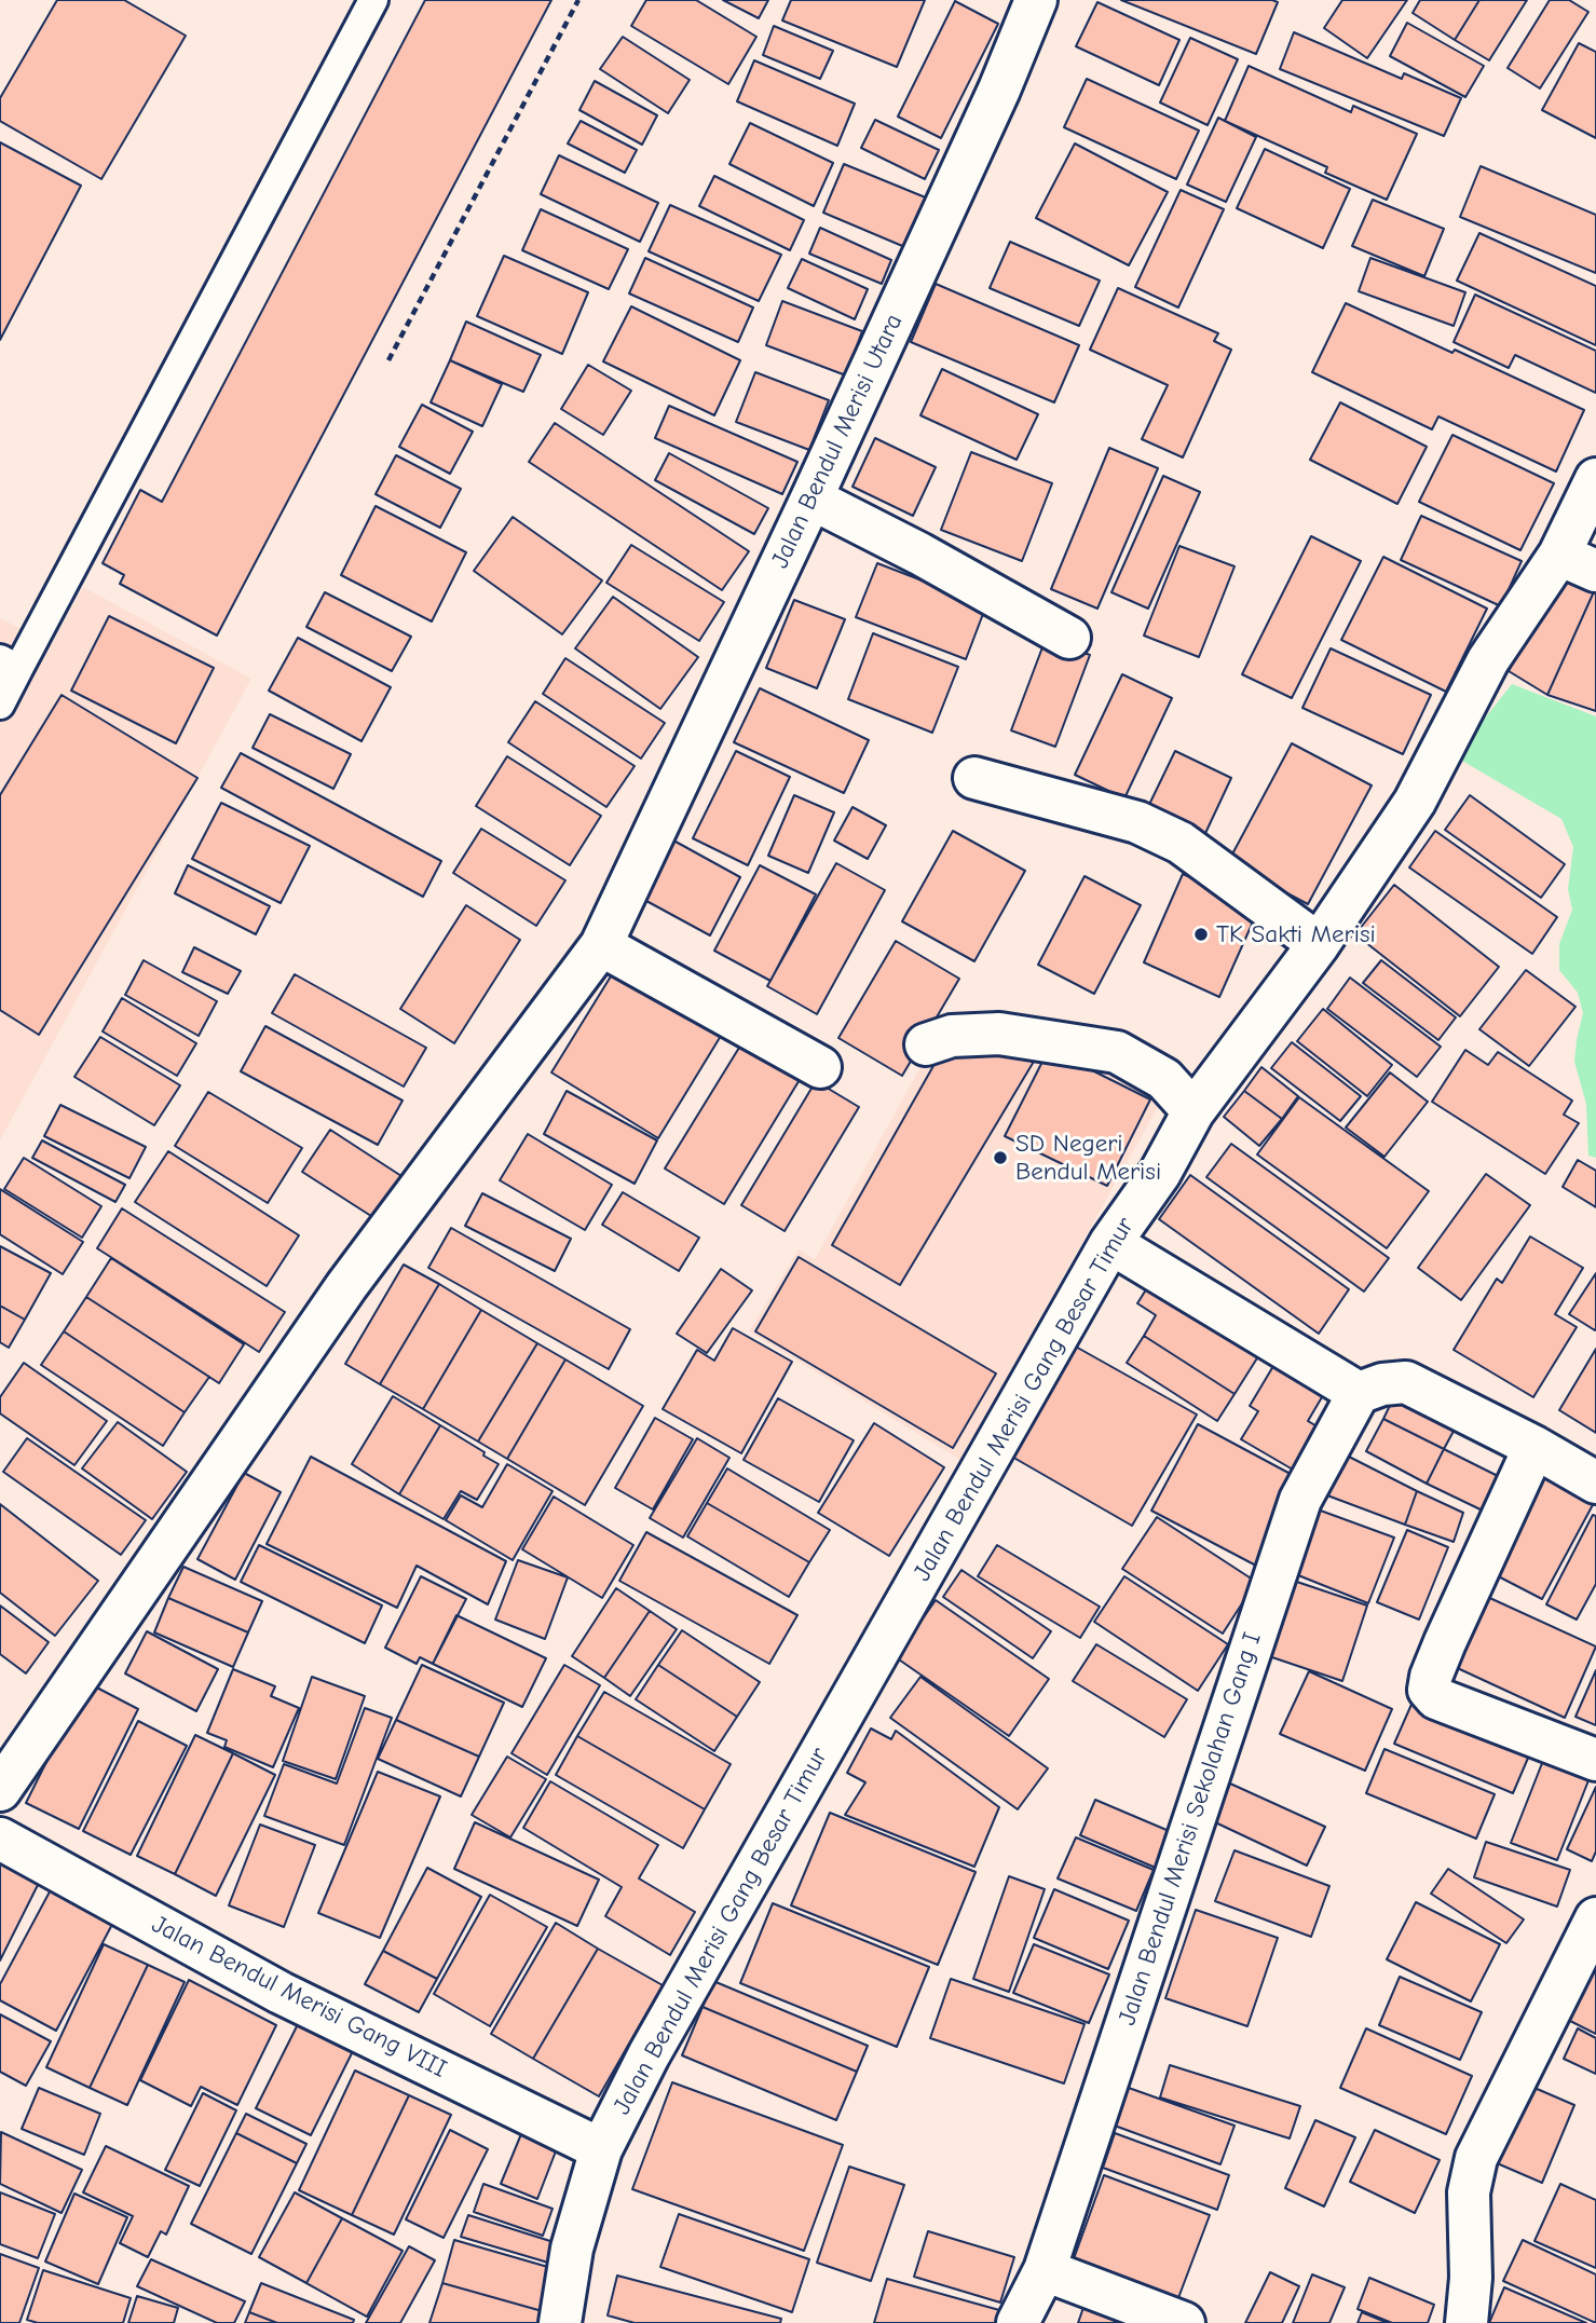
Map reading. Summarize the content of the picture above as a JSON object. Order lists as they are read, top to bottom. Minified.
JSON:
{"streets":{"street":["Jalan Bendul Merisi Utara","Jalan Bendul Merisi Gang Besar Timur","Jalan Bendul Merisi Sekolahan Gang I","Jalan Bendul Merisi Gang VIII"]},"crossings":[["Jalan Bendul Merisi Gang Besar Timur","Jalan Bendul Merisi Gang VIII"]],"places":["TK Sakti Merisi","SD Negeri Bendul Merisi"]}
